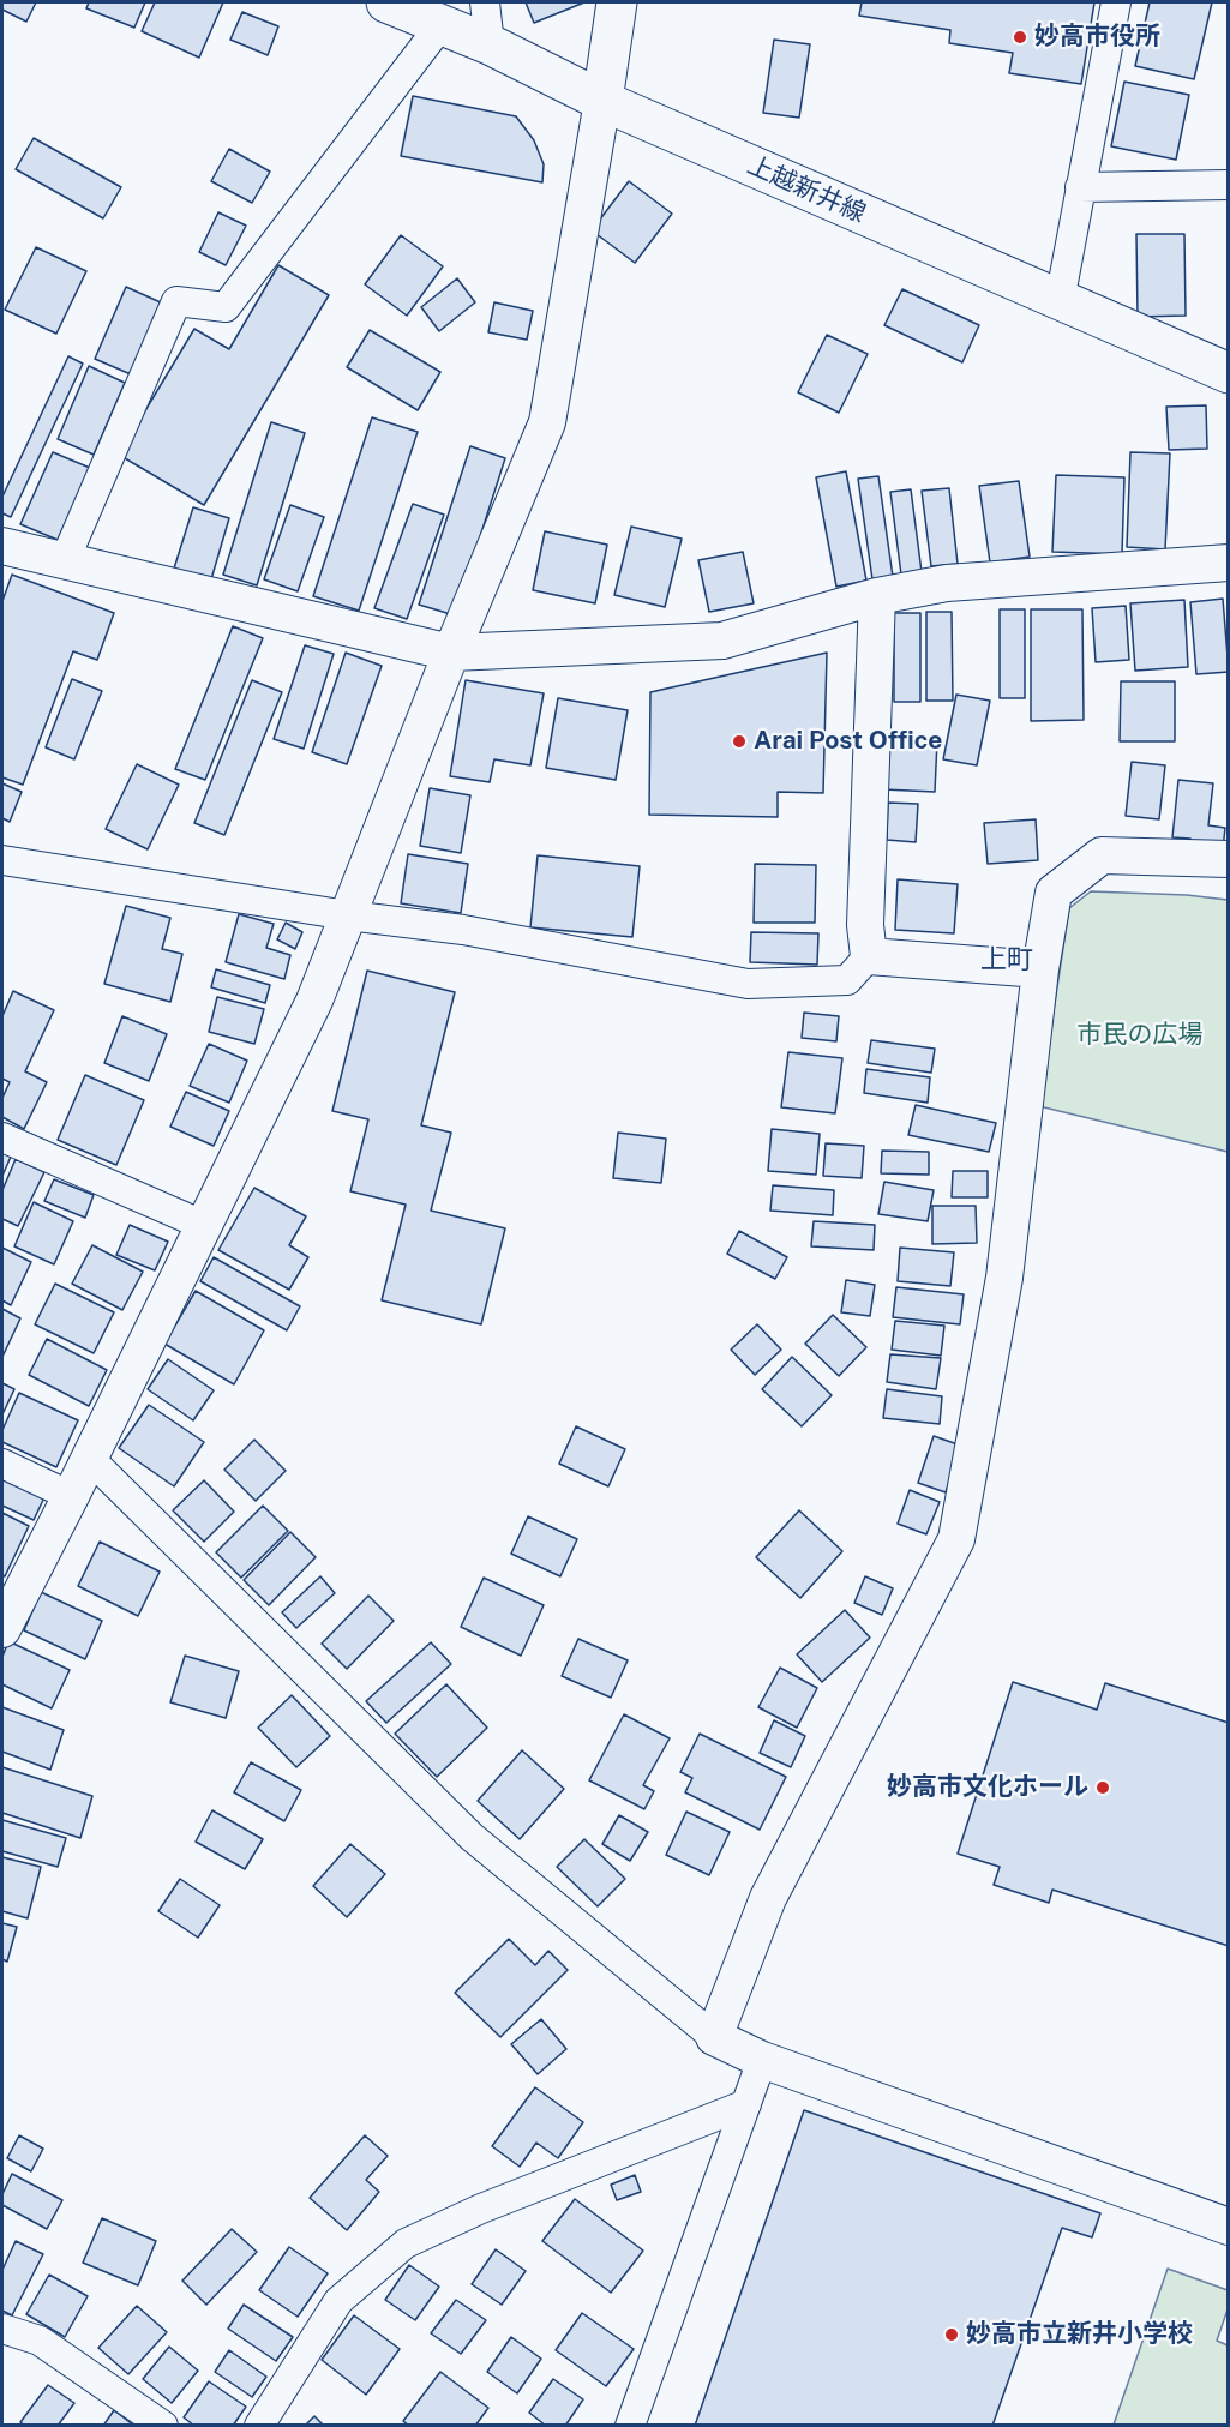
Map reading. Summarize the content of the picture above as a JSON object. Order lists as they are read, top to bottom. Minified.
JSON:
{"streets":{"main road":["上越新井線"]},"districts":["上町"],"parks":["市民の広場"],"places":["妙高市役所","Arai Post Office","妙高市文化ホール","妙高市立新井小学校"]}
